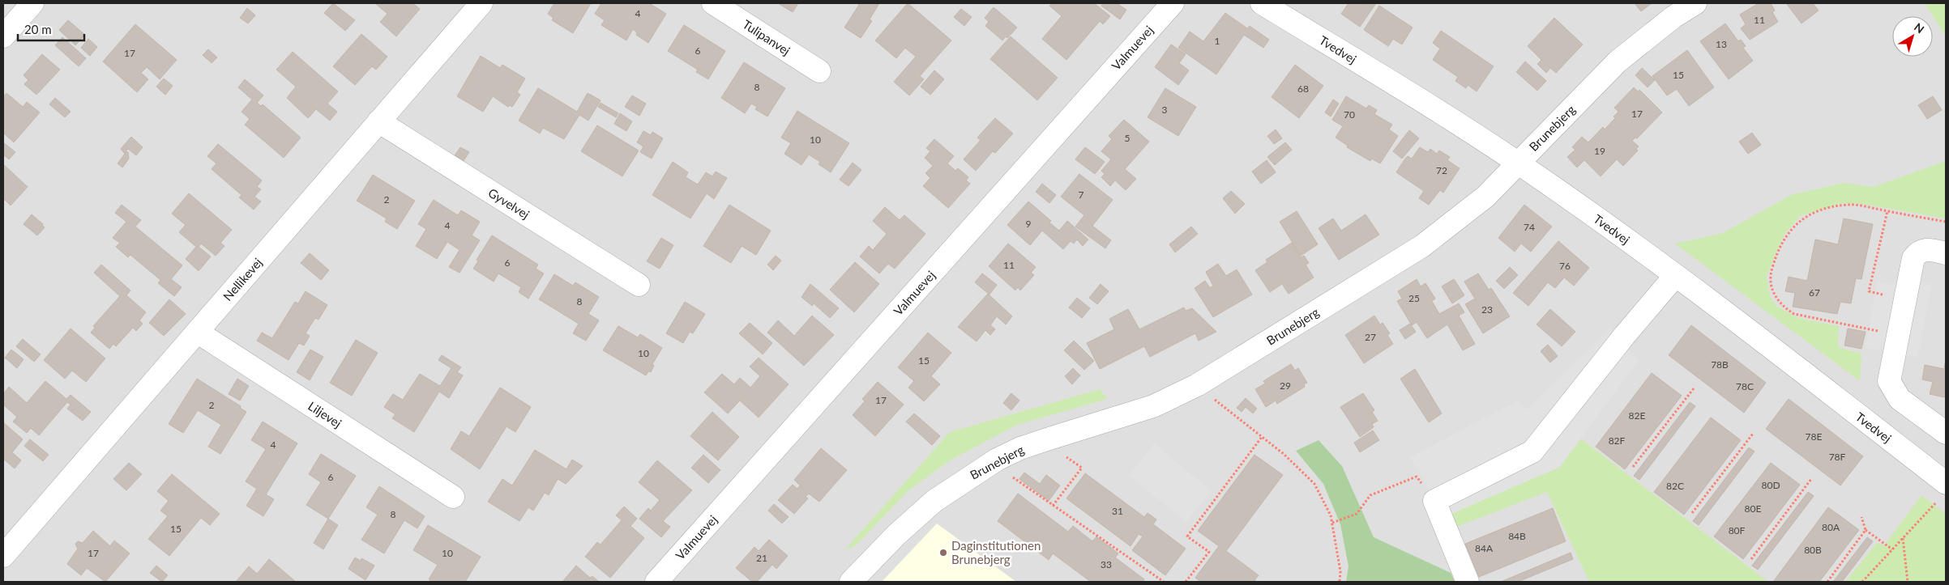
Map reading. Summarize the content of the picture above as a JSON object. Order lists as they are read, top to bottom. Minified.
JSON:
{"streets":{"street":["Tulipanvej","Valmuevej","Tvedvej","Brunebjerg","Gyvelvej","Nellikevej","Liljevej"]},"crossings":[["Tvedvej","Brunebjerg"],["Gyvelvej","Nellikevej"],["Nellikevej","Liljevej"]],"places":["Daginstitutionen Brunebjerg"],"house_numbers":["4","11","1","13","6","17","15","8","68","3","17","70","5","10","19","72","7","2","9","4","74","6","11","76","67","25","8","23","27","10","15","78B","29","78C","17","2","82E","78E","82F","4","78F","6","80D","82C","80E","31","8","80A","15","80F","84B","84A","80B","17","10","21","33"],"scale_bar":"20 m","north":"top right"}
